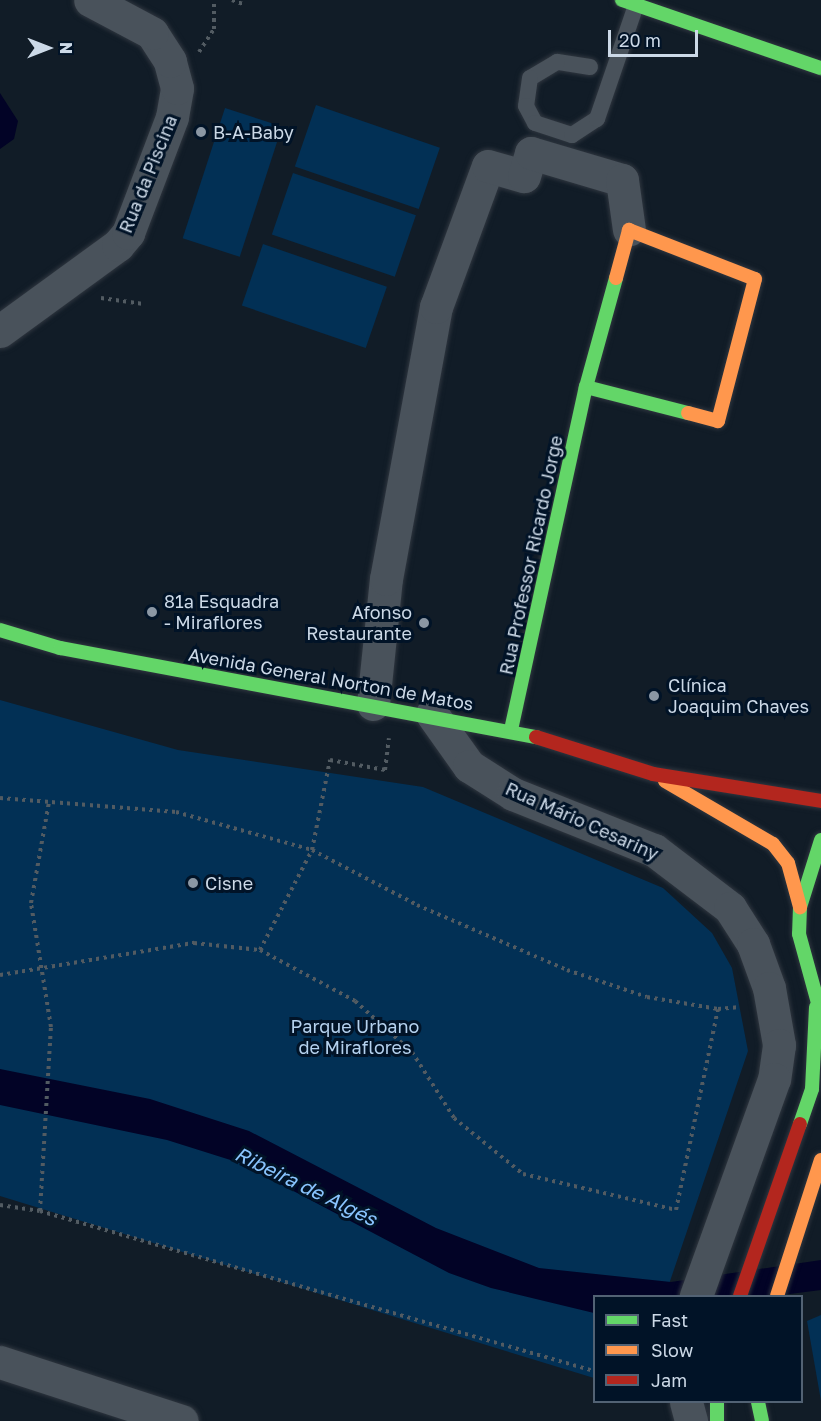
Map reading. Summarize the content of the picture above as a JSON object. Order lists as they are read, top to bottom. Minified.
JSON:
{"streets":{"main road":["Rua Professor Ricardo Jorge","Avenida General Norton de Matos"],"street":["Rua da Piscina","Rua Mário Cesariny"]},"crossings":[["Rua Professor Ricardo Jorge","Avenida General Norton de Matos"],["Avenida General Norton de Matos","Rua Mário Cesariny"]],"water":["Ribeira de Algés"],"parks":["Parque Urbano de Miraflores"],"places":["B-A-Baby","81ª Esquadra - Miraflores","Afonso Restaurante","Clínica Joaquim Chaves","Cisne"],"legend":["Fast","Slow","Jam"],"scale_bar":"20 m","north":"right"}
